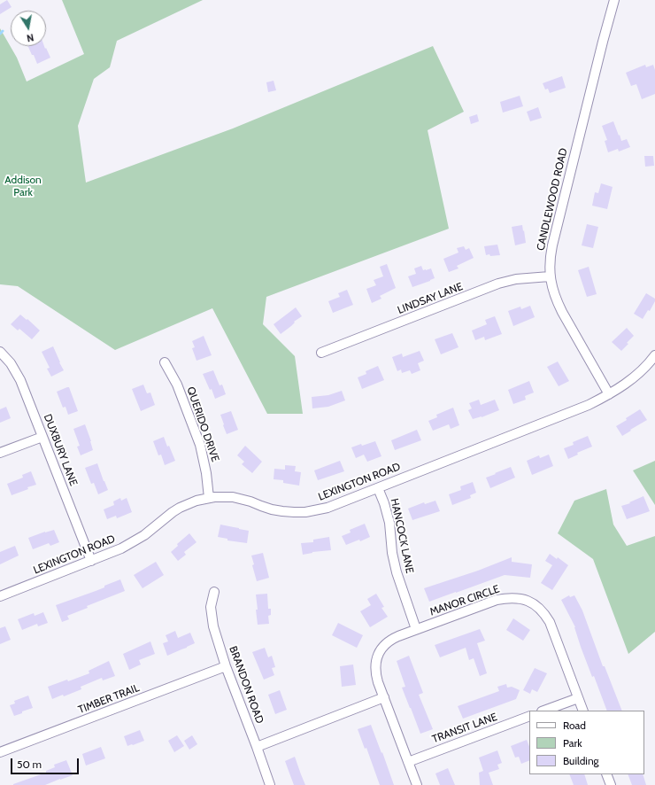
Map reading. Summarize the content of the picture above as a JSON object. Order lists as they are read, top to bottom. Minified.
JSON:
{"streets":{"street":["CANDLEWOOD ROAD","LINDSAY LANE","QUERIDO DRIVE","DUXBURY LANE","LEXINGTON ROAD","HANCOCK LANE","MANOR CIRCLE","BRANDON ROAD","TIMBER TRAIL","TRANSIT LANE"]},"crossings":[["CANDLEWOOD ROAD","LINDSAY LANE"],["CANDLEWOOD ROAD","LEXINGTON ROAD"],["QUERIDO DRIVE","LEXINGTON ROAD"],["DUXBURY LANE","LEXINGTON ROAD"],["LEXINGTON ROAD","HANCOCK LANE"],["HANCOCK LANE","MANOR CIRCLE"],["MANOR CIRCLE","TRANSIT LANE"],["BRANDON ROAD","TIMBER TRAIL"]],"parks":["Addison Park"],"legend":["Road","Park","Building"],"scale_bar":"50 m","north":"bottom"}
